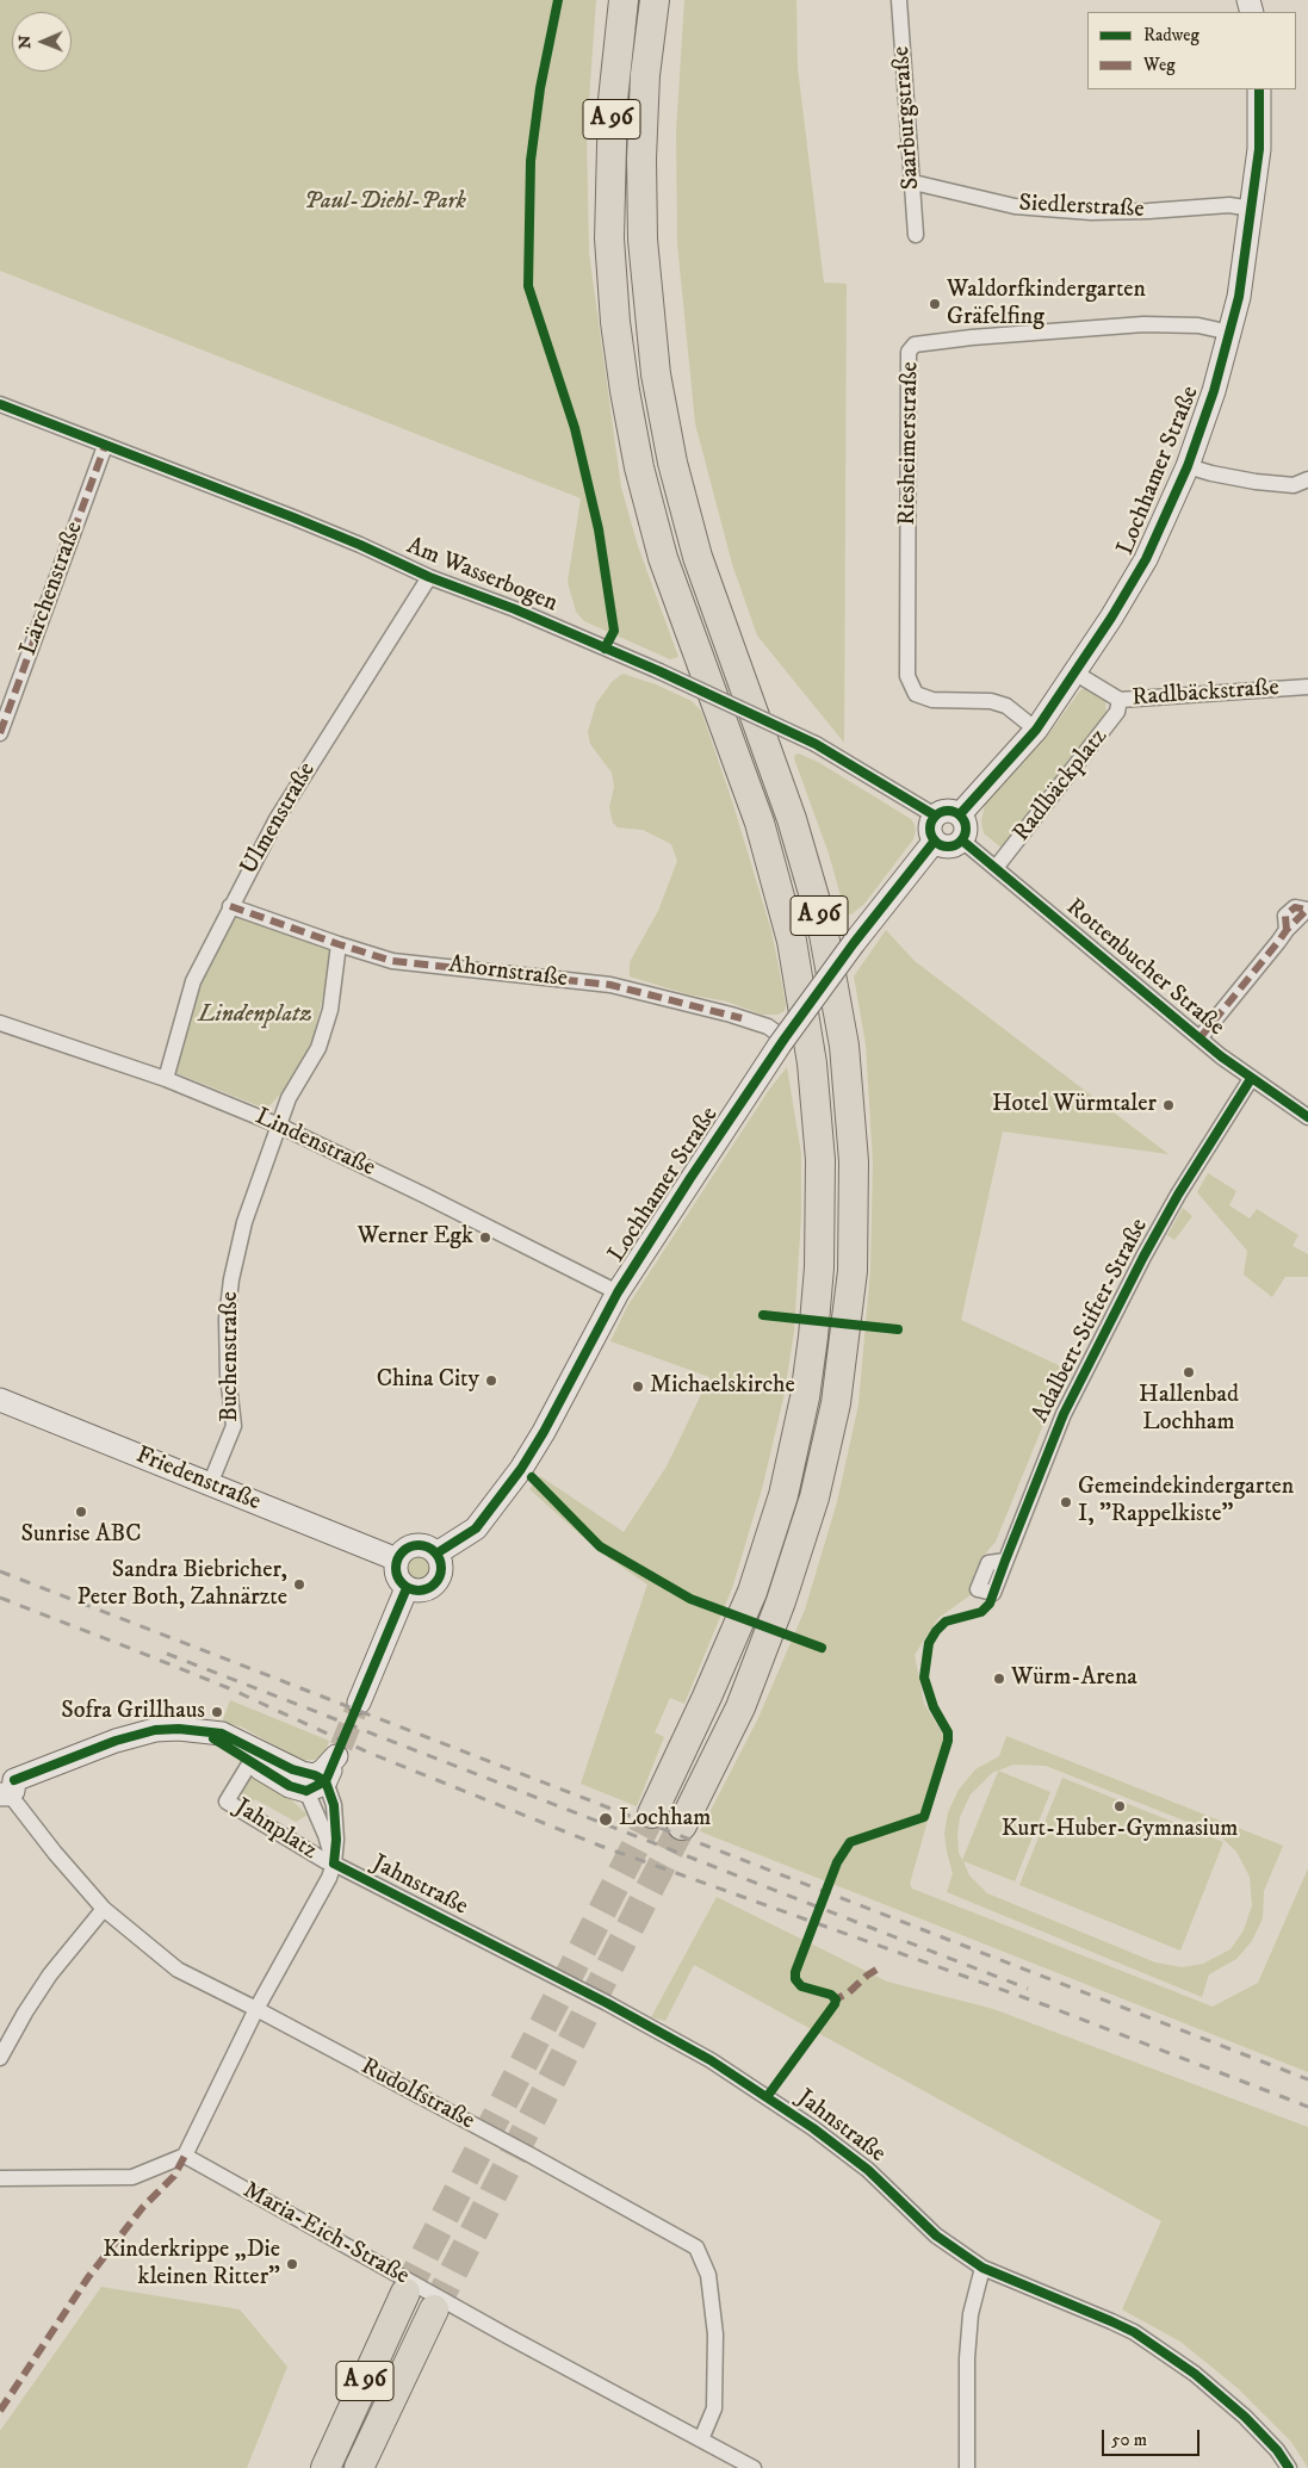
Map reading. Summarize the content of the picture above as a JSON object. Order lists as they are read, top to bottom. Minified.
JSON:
{"streets":{"highway":["A 96"],"street":["Saarburgstraße","Siedlerstraße","Riesheimerstraße","Lochhamer Straße","Am Wasserbogen","Lärchenstraße","Radlbäckstraße","Radlbäckplatz","Ulmenstraße","Rottenbucher Straße","Ahornstraße","Lindenstraße","Adalbert-Stifter-Straße","Buchenstraße","Friedenstraße","Jahnplatz","Jahnstraße","Rudolfstraße","Maria-Eich-Straße"]},"crossings":[["Saarburgstraße","Siedlerstraße"],["Siedlerstraße","Lochhamer Straße"],["Riesheimerstraße","Lochhamer Straße"],["Lochhamer Straße","Am Wasserbogen"],["Lochhamer Straße","Radlbäckstraße"],["Lochhamer Straße","Rottenbucher Straße"],["Lochhamer Straße","Ahornstraße"],["Lochhamer Straße","Lindenstraße"],["Lochhamer Straße","Friedenstraße"],["Am Wasserbogen","Lärchenstraße"],["Am Wasserbogen","Ulmenstraße"],["Am Wasserbogen","Rottenbucher Straße"],["Radlbäckstraße","Radlbäckplatz"],["Radlbäckplatz","Rottenbucher Straße"],["Ulmenstraße","Ahornstraße"],["Ulmenstraße","Lindenstraße"],["Rottenbucher Straße","Adalbert-Stifter-Straße"],["Lindenstraße","Buchenstraße"],["Buchenstraße","Friedenstraße"],["Jahnplatz","Jahnstraße"],["Rudolfstraße","Maria-Eich-Straße"]],"parks":["Paul-Diehl-Park","Lindenplatz"],"places":["Waldorfkindergarten Gräfelfing","Hotel Würmtaler","Werner Egk","Hallenbad Lochham","China City","Michaelskirche","Gemeindekindergarten I, \"Rappelkiste\"","Sunrise ABC","Sandra Biebricher, Peter Both, Zahnärzte","Würm-Arena","Sofra Grillhaus","Kurt-Huber-Gymnasium","Lochham","Kinderkrippe „Die kleinen Ritter\""],"legend":["Radweg","Weg"],"scale_bar":"50 m","north":"left"}
